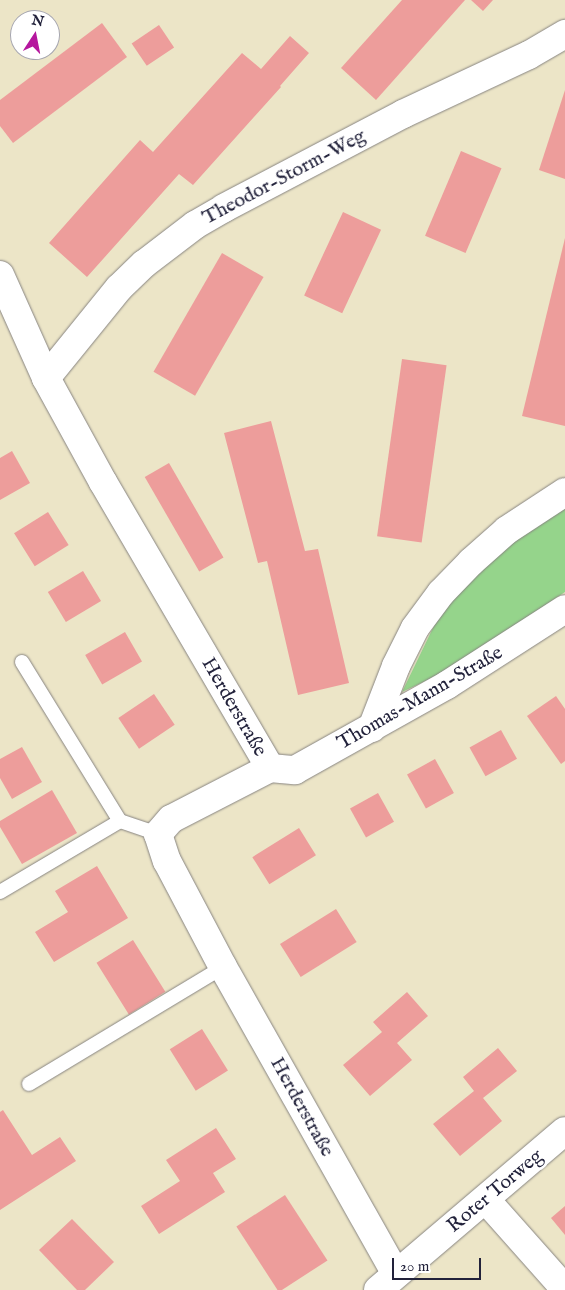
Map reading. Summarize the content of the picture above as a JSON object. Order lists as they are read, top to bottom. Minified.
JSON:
{"streets":{"street":["Theodor-Storm-Weg","Thomas-Mann-Straße","Herderstraße","Roter Torweg"]},"crossings":[["Theodor-Storm-Weg","Herderstraße"],["Thomas-Mann-Straße","Herderstraße"],["Herderstraße","Roter Torweg"]],"scale_bar":"20 m","north":"top"}
